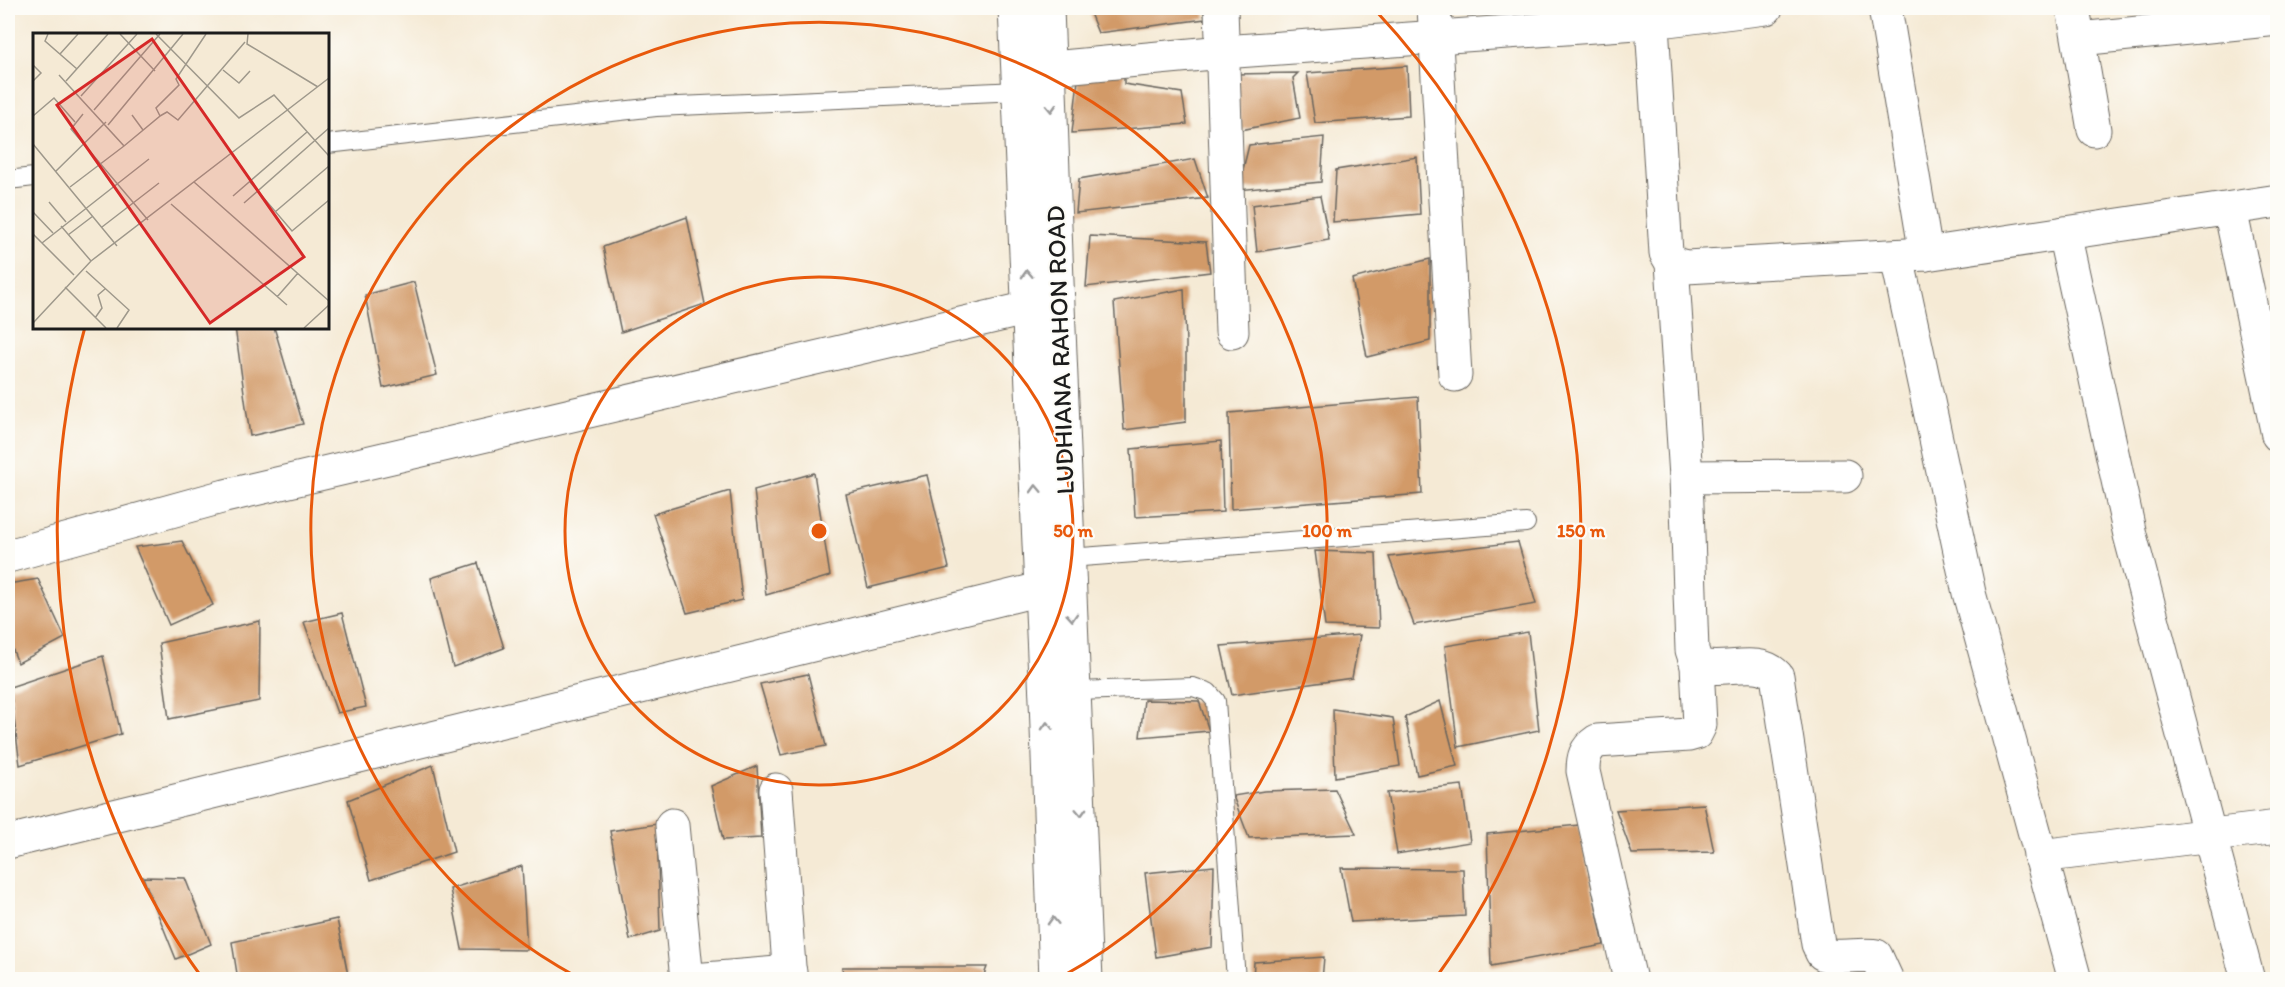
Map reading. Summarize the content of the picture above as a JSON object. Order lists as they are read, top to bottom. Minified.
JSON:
{"streets":{"street":["LUDHIANA RAHON ROAD"]},"rings":["50 m","100 m","150 m"]}
